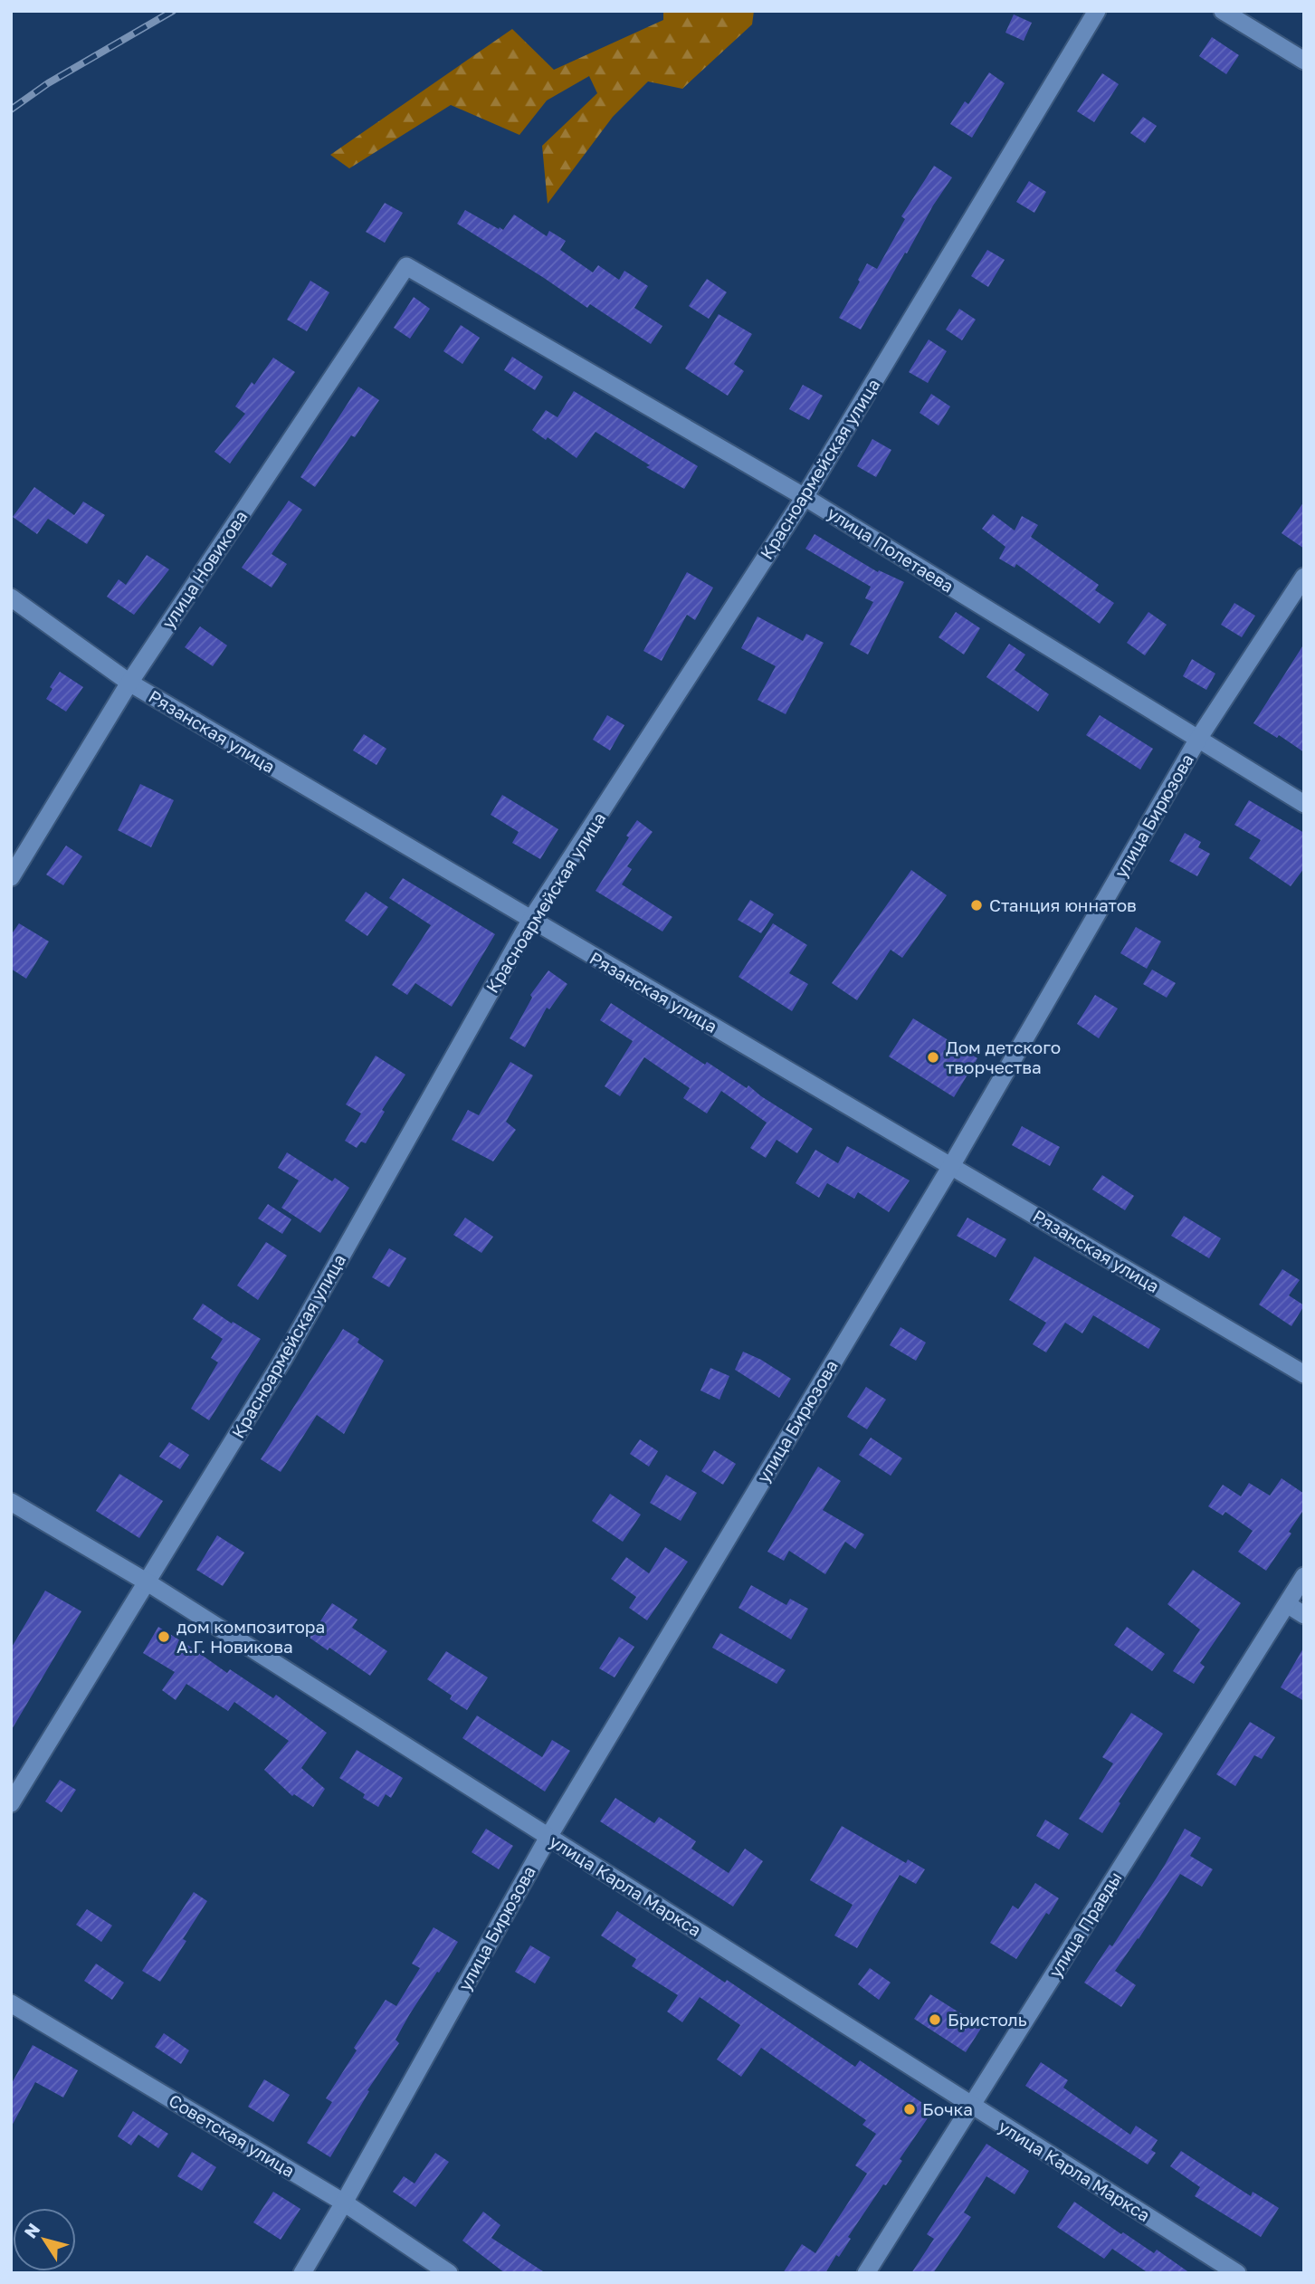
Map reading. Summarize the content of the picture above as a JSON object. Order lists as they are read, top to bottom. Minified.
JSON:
{"streets":{"street":["Красноармейская улица","улица Полетаева","улица Новикова","Рязанская улица","улица Бирюзова","улица Карла Маркса","улица Правды","Советская улица"]},"crossings":[["Красноармейская улица","улица Полетаева"],["Красноармейская улица","Рязанская улица"],["Красноармейская улица","улица Карла Маркса"],["улица Полетаева","улица Новикова"],["улица Полетаева","улица Бирюзова"],["улица Новикова","Рязанская улица"],["Рязанская улица","улица Бирюзова"],["улица Бирюзова","улица Карла Маркса"],["улица Бирюзова","Советская улица"],["улица Карла Маркса","улица Правды"]],"places":["Станция юннатов","Дом детского творчества","дом композитора А.Г. Новикова","Бристоль","Бочка"],"north":"top left"}
